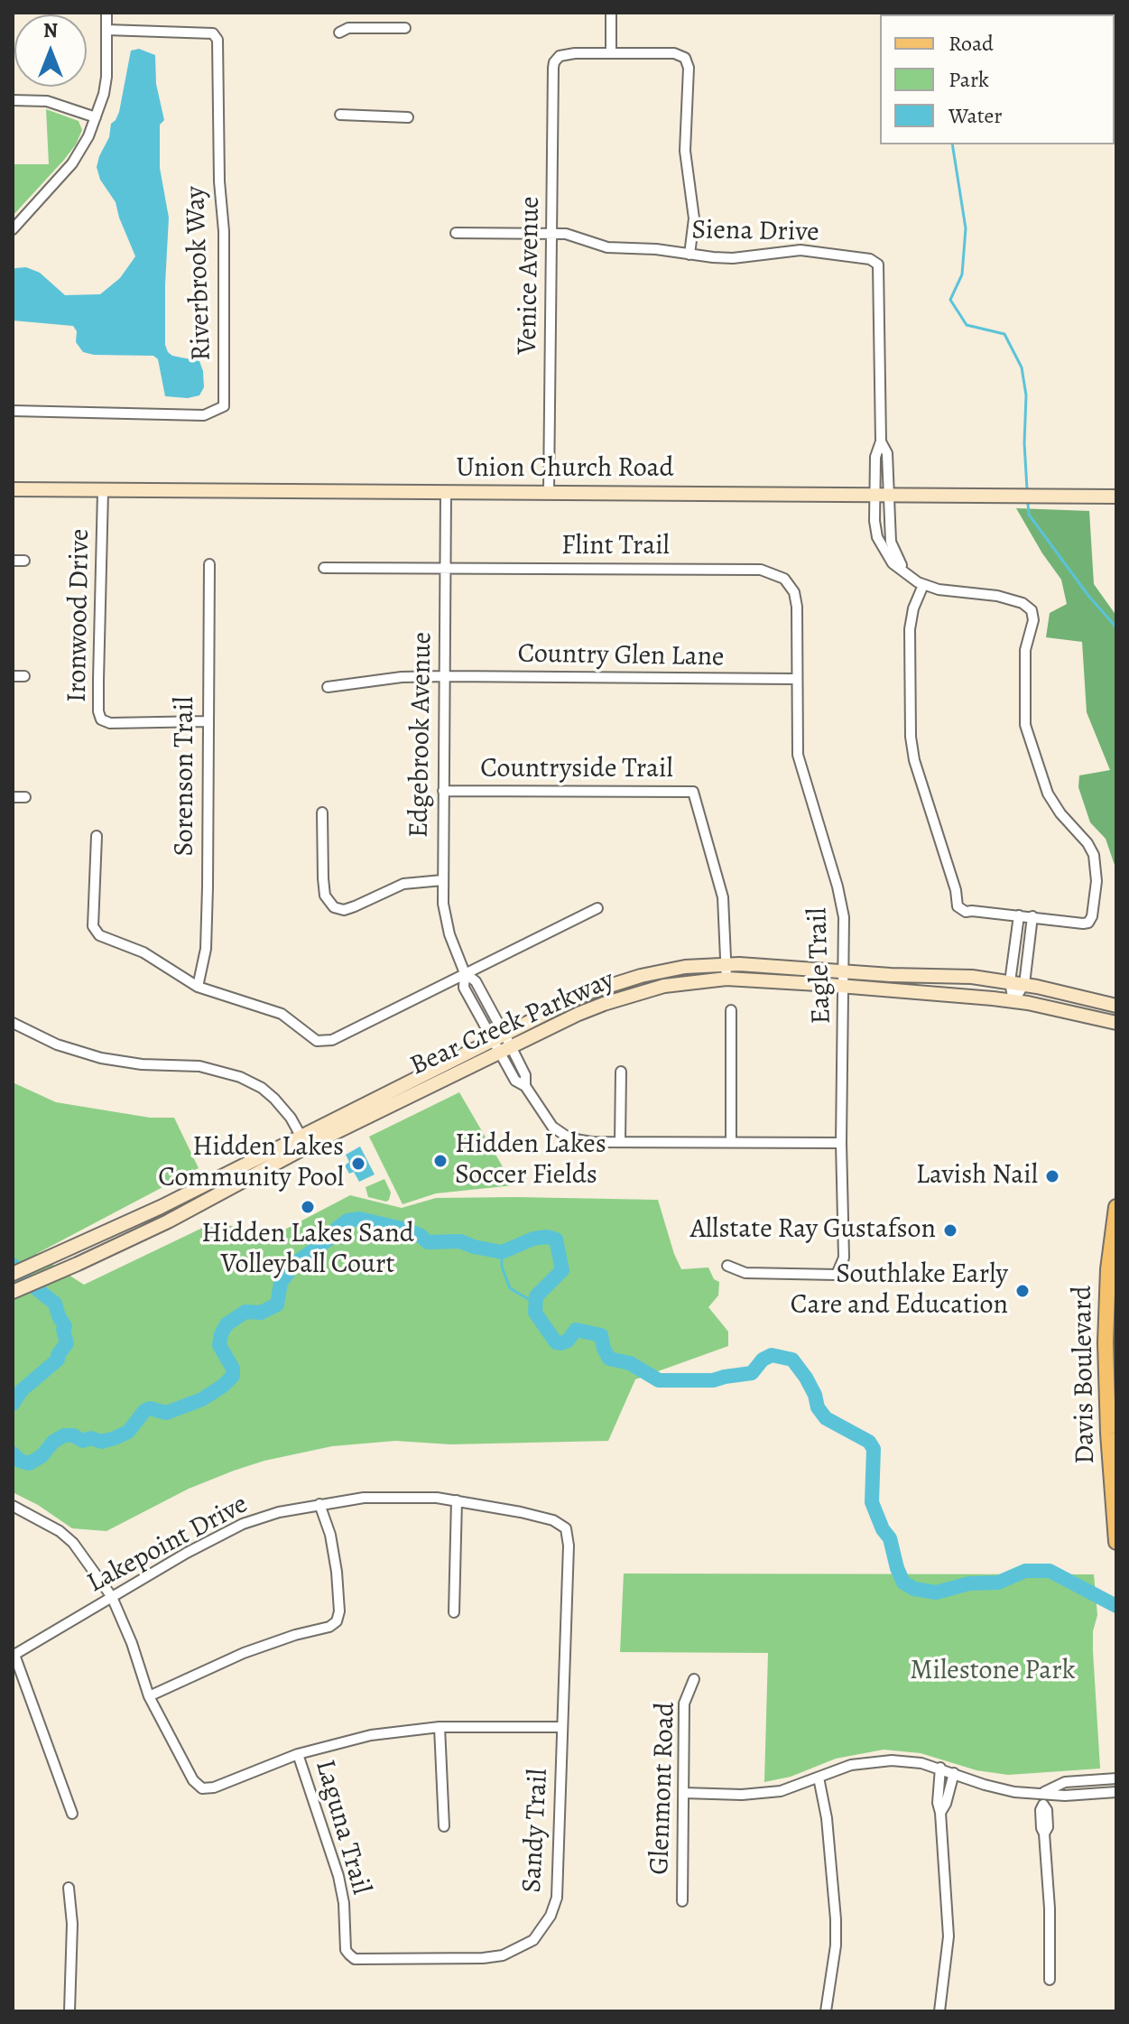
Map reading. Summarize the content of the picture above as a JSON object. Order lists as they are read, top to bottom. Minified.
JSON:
{"streets":{"main road":["Union Church Road","Bear Creek Parkway","Davis Boulevard"],"street":["Siena Drive","Riverbrook Way","Venice Avenue","Flint Trail","Ironwood Drive","Country Glen Lane","Edgebrook Avenue","Countryside Trail","Sorenson Trail","Eagle Trail","Lakepoint Drive","Glenmont Road","Laguna Trail","Sandy Trail"]},"crossings":[["Siena Drive","Venice Avenue"],["Siena Drive","Union Church Road"],["Venice Avenue","Union Church Road"],["Union Church Road","Ironwood Drive"],["Union Church Road","Edgebrook Avenue"],["Flint Trail","Edgebrook Avenue"],["Flint Trail","Eagle Trail"],["Ironwood Drive","Sorenson Trail"],["Country Glen Lane","Edgebrook Avenue"],["Country Glen Lane","Eagle Trail"],["Edgebrook Avenue","Countryside Trail"],["Edgebrook Avenue","Eagle Trail"],["Edgebrook Avenue","Bear Creek Parkway"],["Countryside Trail","Bear Creek Parkway"],["Eagle Trail","Bear Creek Parkway"],["Lakepoint Drive","Sandy Trail"],["Laguna Trail","Sandy Trail"]],"parks":["Milestone Park"],"places":["Hidden Lakes Soccer Fields","Hidden Lakes Community Pool","Lavish Nail","Hidden Lakes Sand Volleyball Court","Allstate Ray Gustafson","Southlake Early Care and Education"],"legend":["Road","Park","Water"],"north":"top"}
